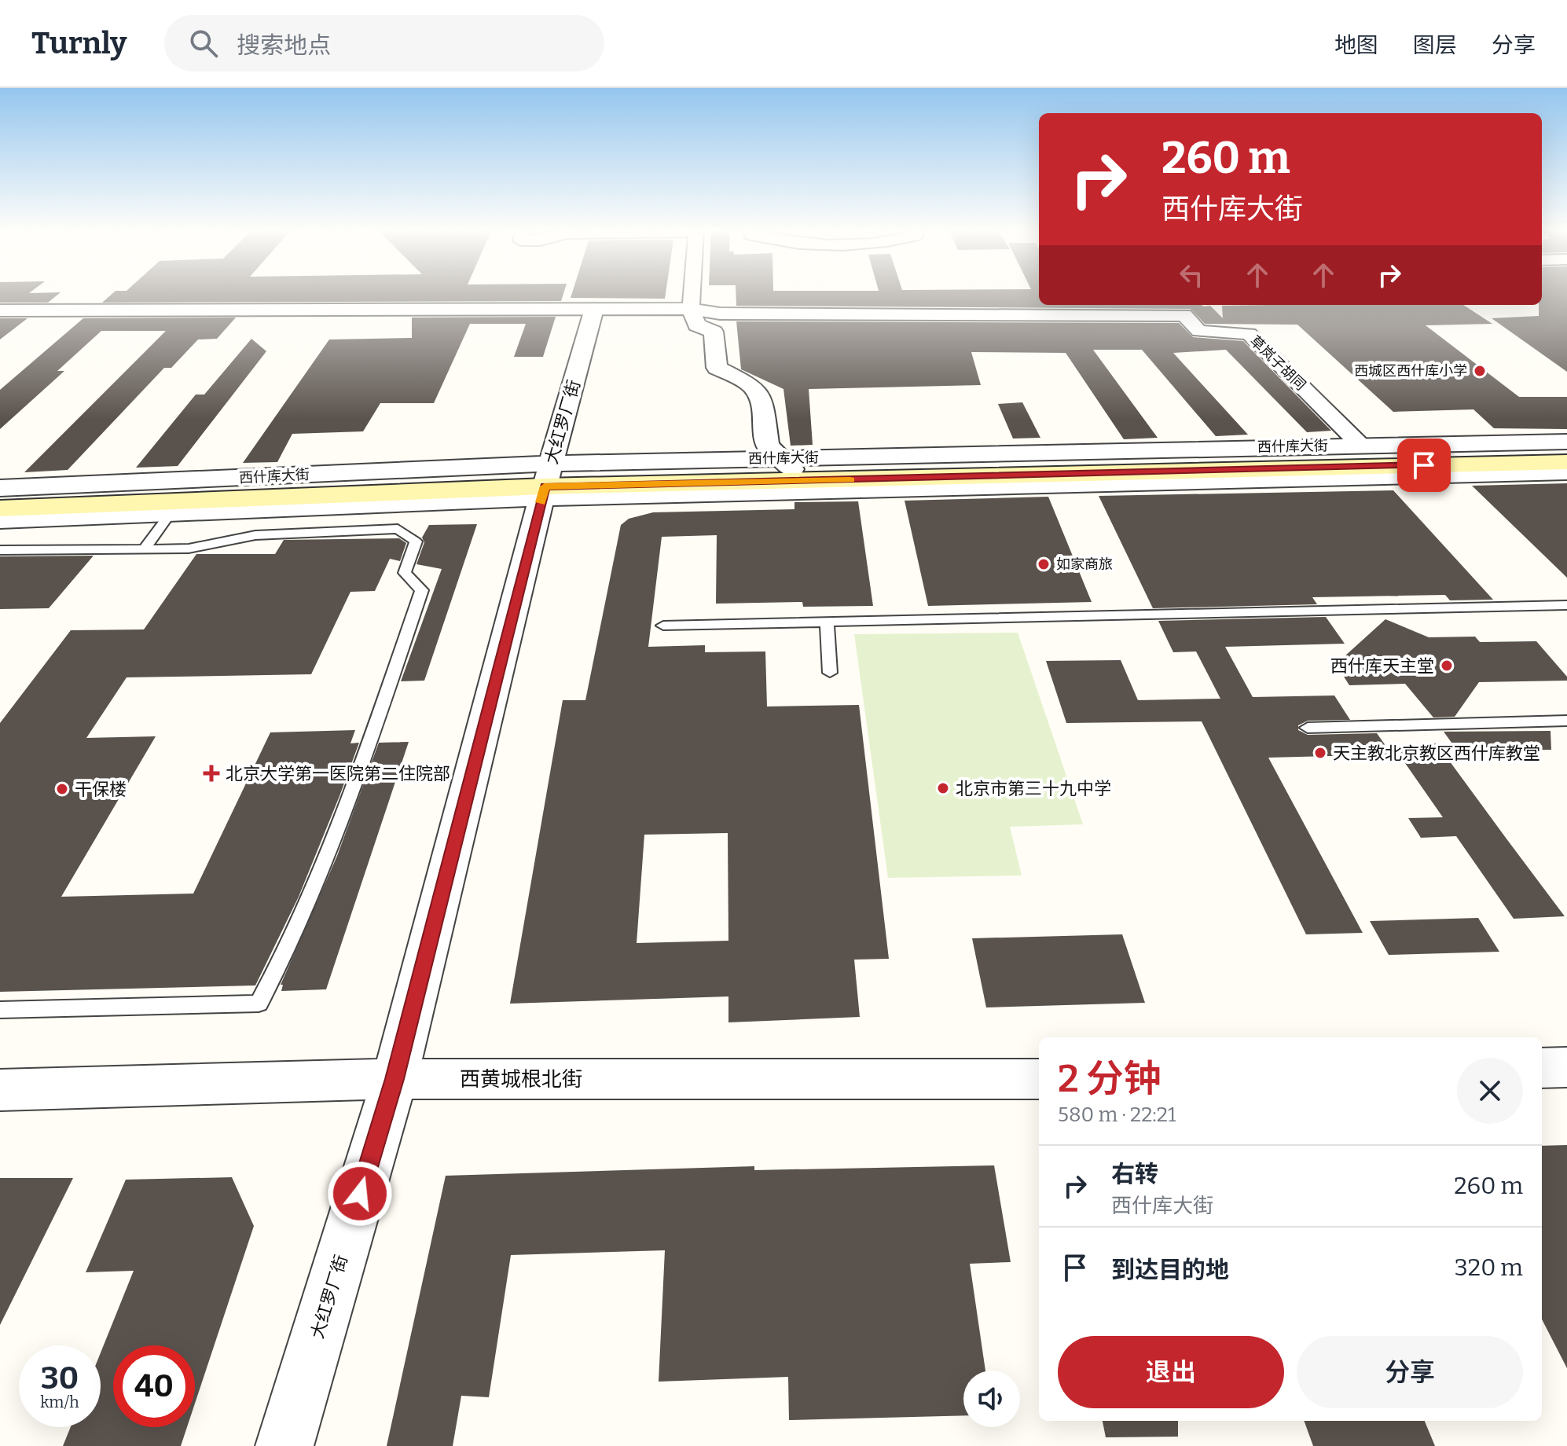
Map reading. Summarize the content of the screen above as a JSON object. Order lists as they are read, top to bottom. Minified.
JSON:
{"streets":{"main road":["西什库大街"],"street":["草岚子胡同","大红罗厂街","西黄城根北街"]},"crossings":[["草岚子胡同","大红罗厂街"],["草岚子胡同","西什库大街"],["大红罗厂街","西什库大街"],["大红罗厂街","西黄城根北街"]],"places":{"other":["西城区西什库小学","如家商旅","西什库天主堂","天主教北京教区西什库教堂","北京市第三十九中学","干保楼"],"health":["北京大学第一医院第二住院部"]},"page":{"header":"Turnly","search":"搜索地点","nav":["地图","图层","分享"],"turn":["260 m","西什库大街"],"heading":["2 分钟","580 m · 22:21"],"list":[{"name":"右转","note":"西什库大街","value":"260 m"},{"name":"到达目的地","value":"320 m"}],"buttons":["退出","分享"],"speed":"30 km/h","limit":"40"}}
